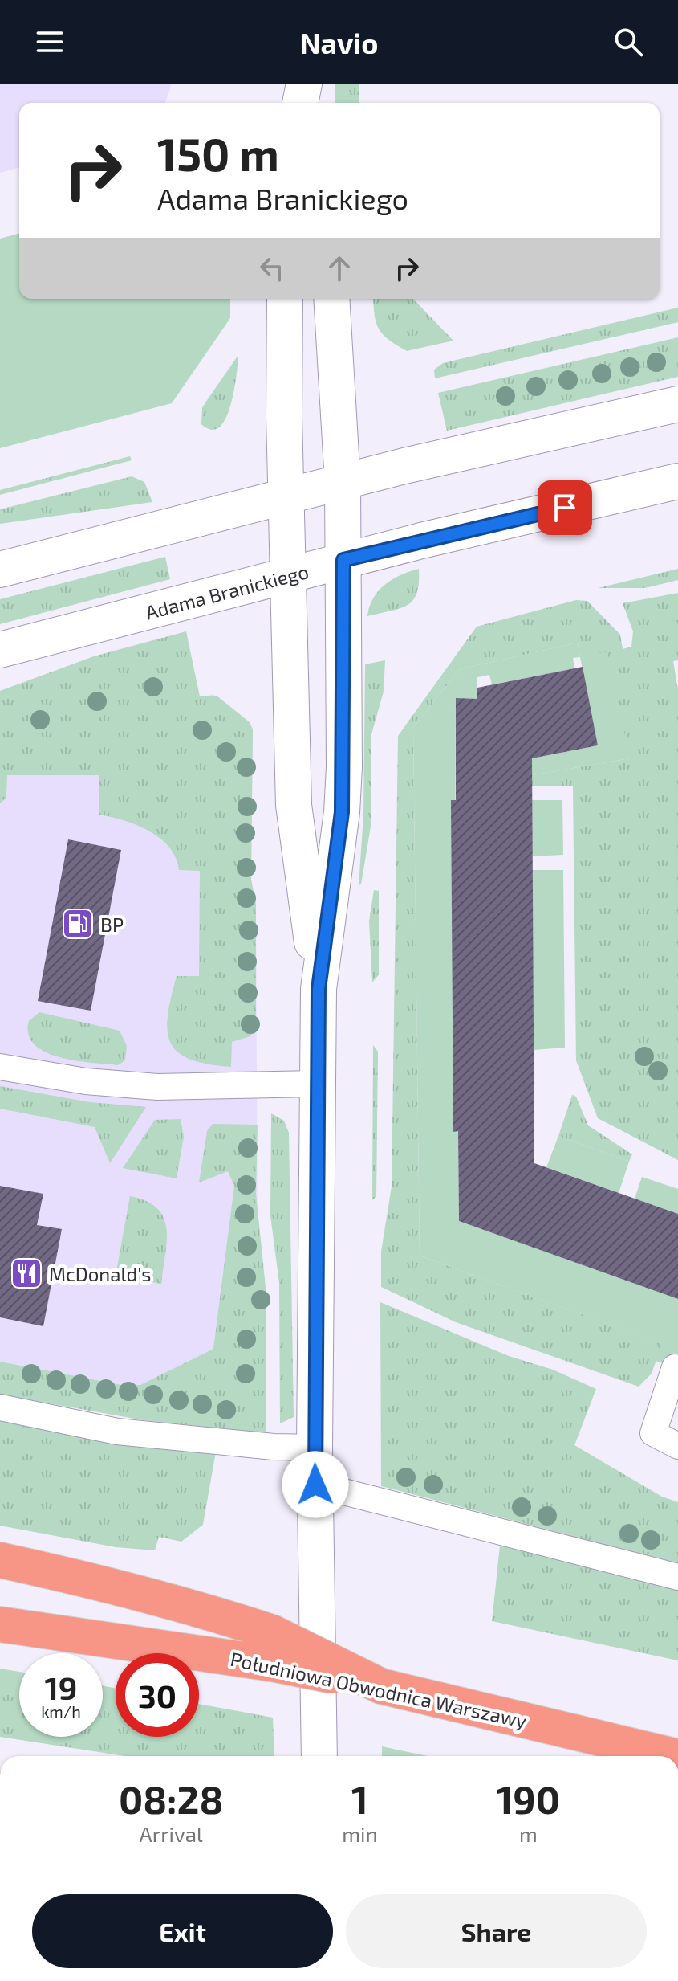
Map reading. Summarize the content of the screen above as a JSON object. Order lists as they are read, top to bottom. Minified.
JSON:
{"streets":{"highway":["Południowa Obwodnica Warszawy"],"street":["Adama Branickiego"]},"places":{"fuel station":["BP"],"restaurant":["McDonald's"]},"page":{"header":"Navio","turn":["150 m","Adama Branickiego"],"speed":"19 km/h","limit":"30","eta":["08:28","Arrival","1","min","190","m"],"buttons":["Exit","Share"]}}
